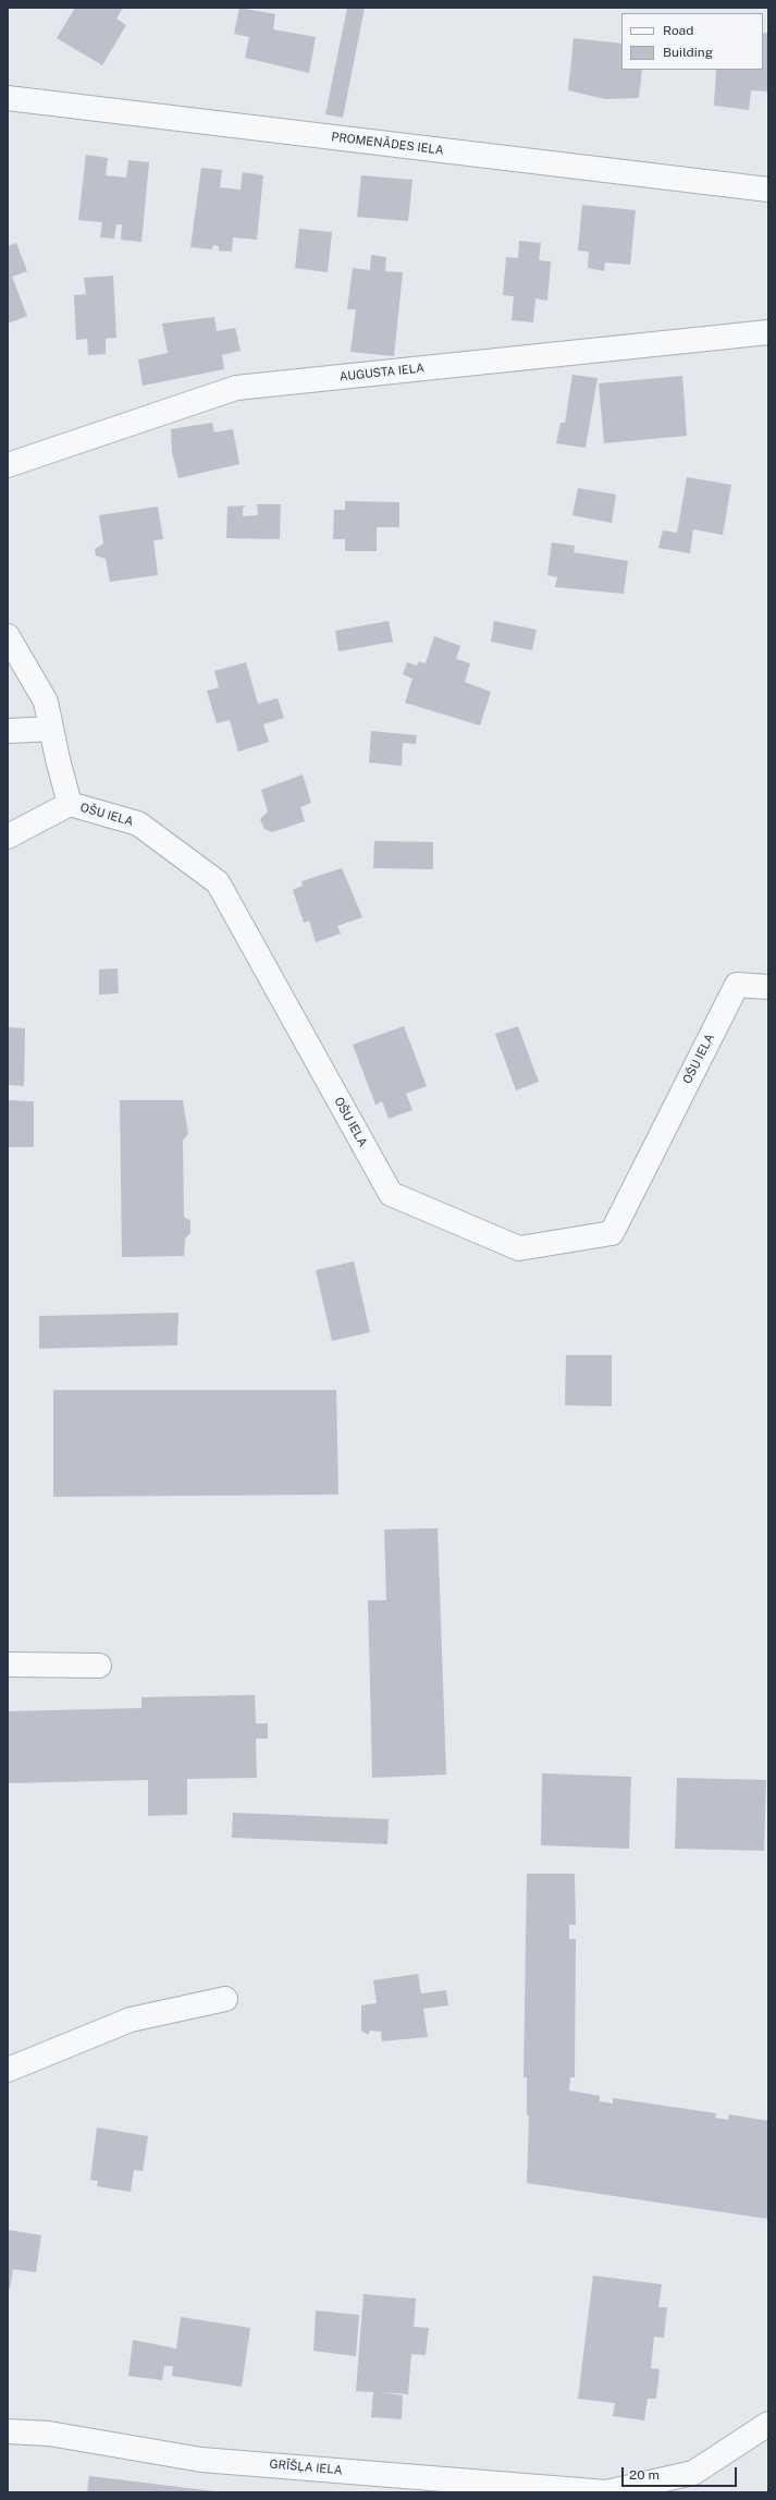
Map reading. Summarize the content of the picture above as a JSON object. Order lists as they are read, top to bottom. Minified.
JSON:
{"streets":{"street":["PROMENĀDES IELA","AUGUSTA IELA","OŠU IELA","GRĪŠĻA IELA"]},"legend":["Road","Building"],"scale_bar":"20 m"}
